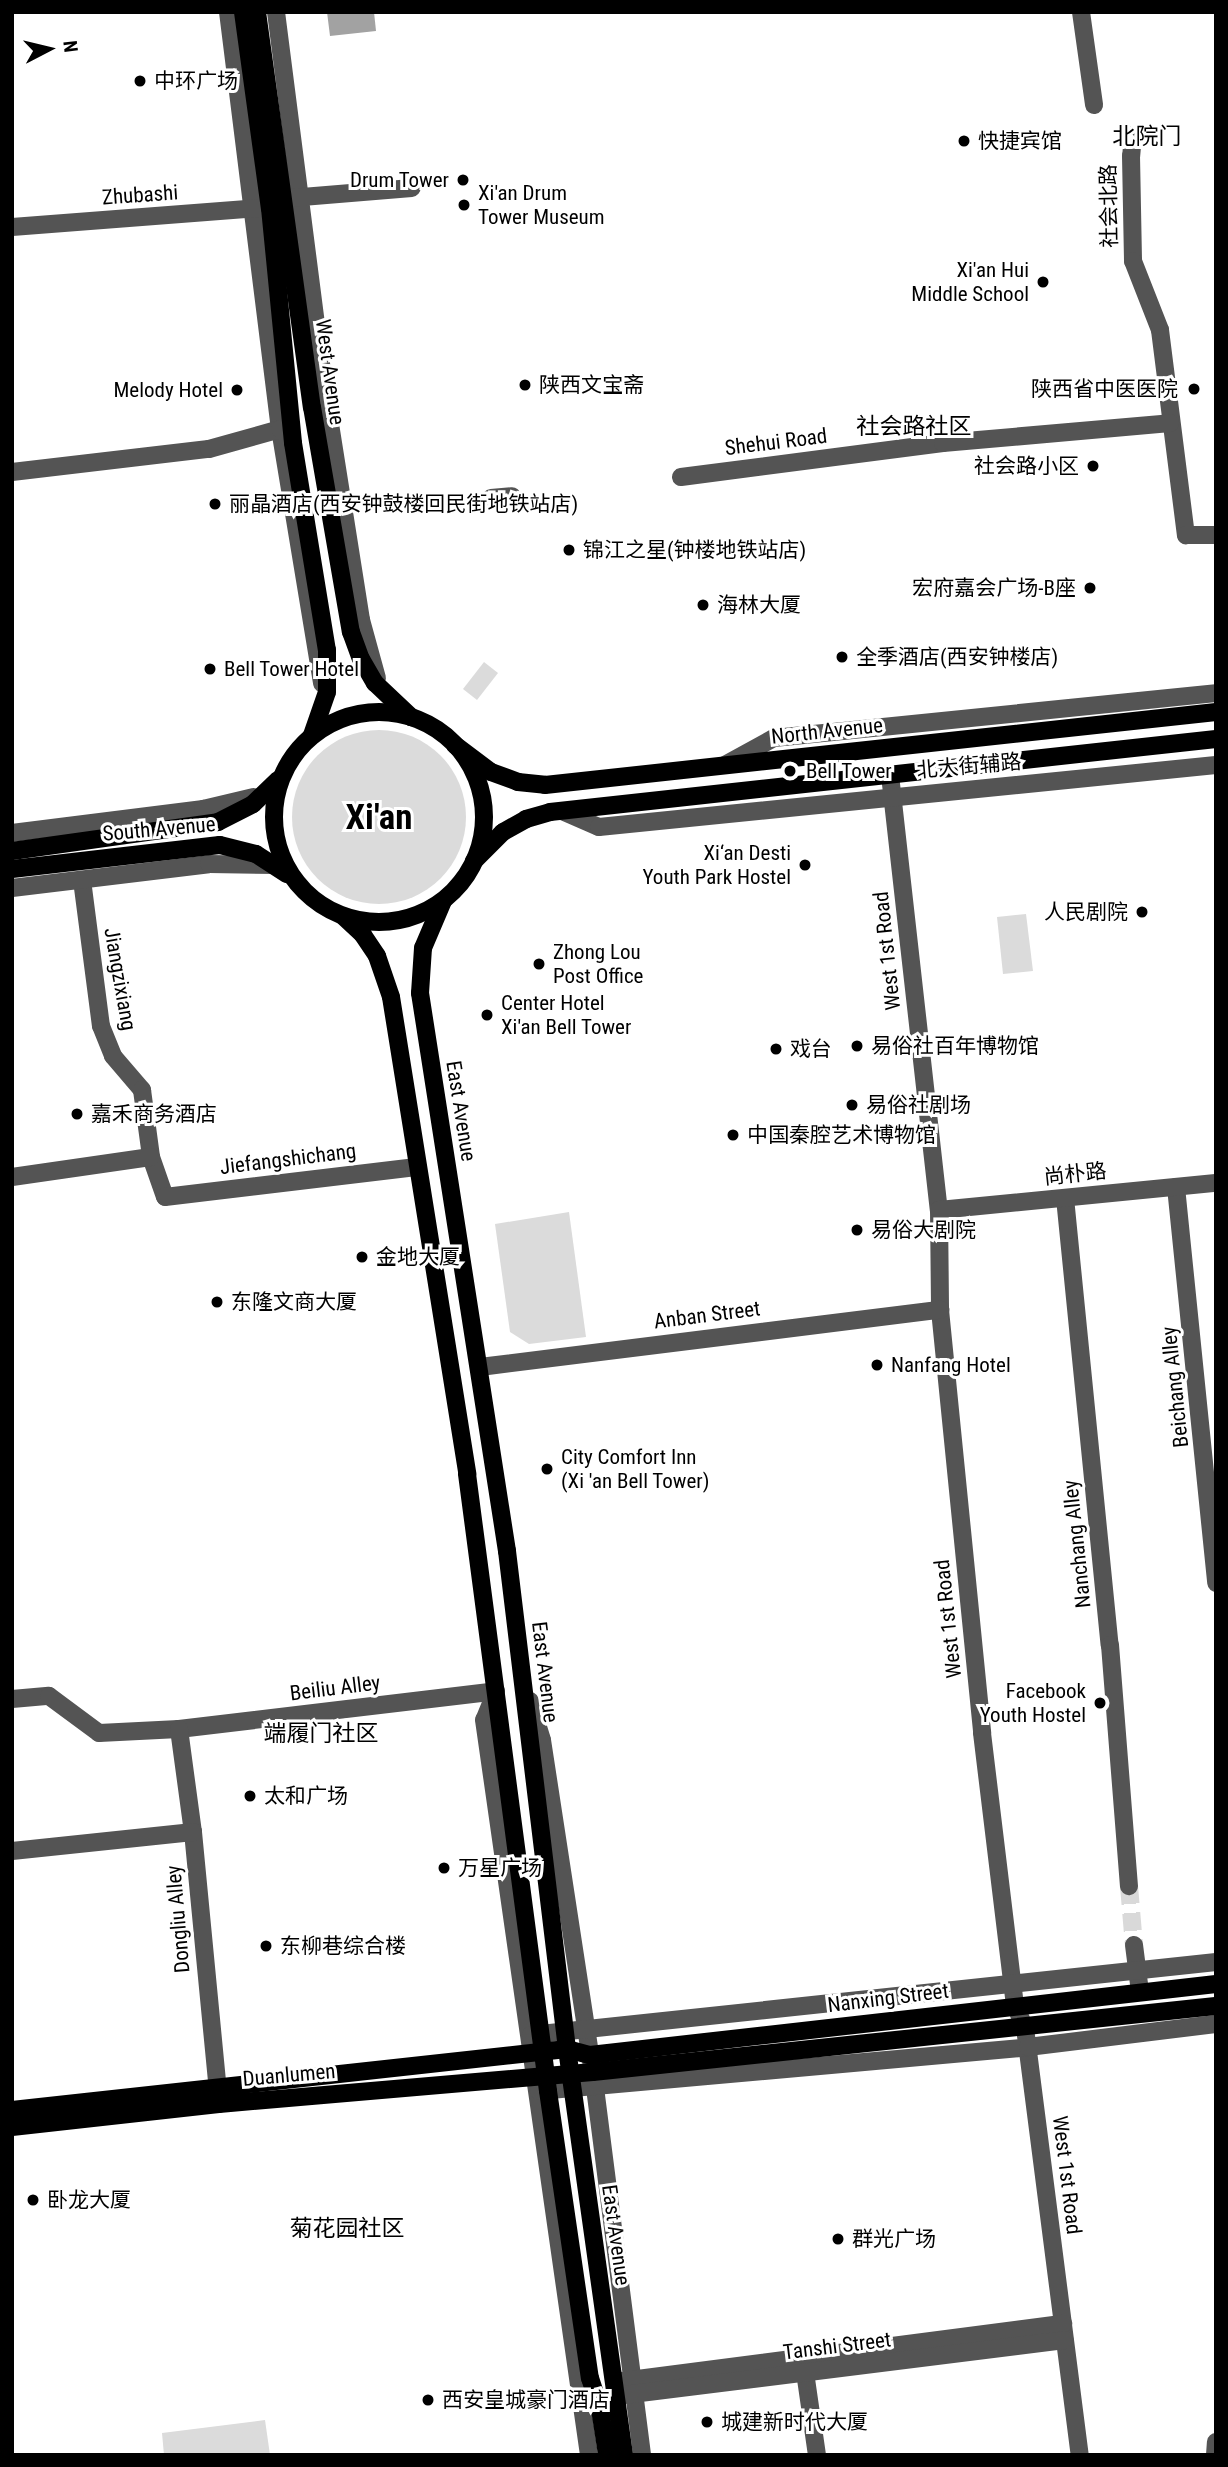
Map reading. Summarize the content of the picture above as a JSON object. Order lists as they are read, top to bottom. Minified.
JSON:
{"streets":{"main road":["West Avenue","North Avenue","South Avenue","East Avenue","Nanxing Street","Duanlumen"],"street":["Zhubashi","社会北路","Shehui Road","北大街辅路","West 1st Road","Jiangzixiang","Jiefangshichang","尚朴路","Anban Street","Beichang Alley","Nanchang Alley","Beiliu Alley","Dongliu Alley","Tanshi Street"]},"crossings":[["Zhubashi","West Avenue"],["社会北路","Shehui Road"],["West Avenue","North Avenue"],["West Avenue","South Avenue"],["West Avenue","East Avenue"],["North Avenue","South Avenue"],["North Avenue","East Avenue"],["北大街辅路","West 1st Road"],["South Avenue","East Avenue"],["West 1st Road","尚朴路"],["West 1st Road","Anban Street"],["West 1st Road","Nanxing Street"],["West 1st Road","Tanshi Street"],["Jiangzixiang","Jiefangshichang"],["East Avenue","Anban Street"],["East Avenue","Nanxing Street"],["East Avenue","Duanlumen"],["East Avenue","Tanshi Street"],["尚朴路","Beichang Alley"],["尚朴路","Nanchang Alley"],["Beiliu Alley","Dongliu Alley"],["Dongliu Alley","Duanlumen"],["Nanxing Street","Duanlumen"]],"districts":["北院门","社会路社区","Xi'an","端履门社区","菊花园社区"],"places":["中环广场","快捷宾馆","Drum Tower","Xi'an Drum Tower Museum","Xi'an Hui Middle School","陕西文宝斋","陕西省中医医院","Melody Hotel","社会路小区","丽晶酒店(西安钟鼓楼回民街地铁站店)","锦江之星(钟楼地铁站店)","宏府嘉会广场-B座","海林大厦","全季酒店(西安钟楼店)","Bell Tower Hotel","Bell Tower","Xi‘an Desti Youth Park Hostel","人民剧院","Zhong Lou Post Office","Center Hotel Xi'an Bell Tower","易俗社百年博物馆","戏台","易俗社剧场","嘉禾商务酒店","中国秦腔艺术博物馆","易俗大剧院","金地大厦","东隆文商大厦","Nanfang Hotel","City Comfort Inn (Xi 'an Bell Tower)","Facebook Youth Hostel","太和广场","万星广场","东柳巷综合楼","卧龙大厦","群光广场","西安皇城豪门酒店","城建新时代大厦"],"north":"right"}
